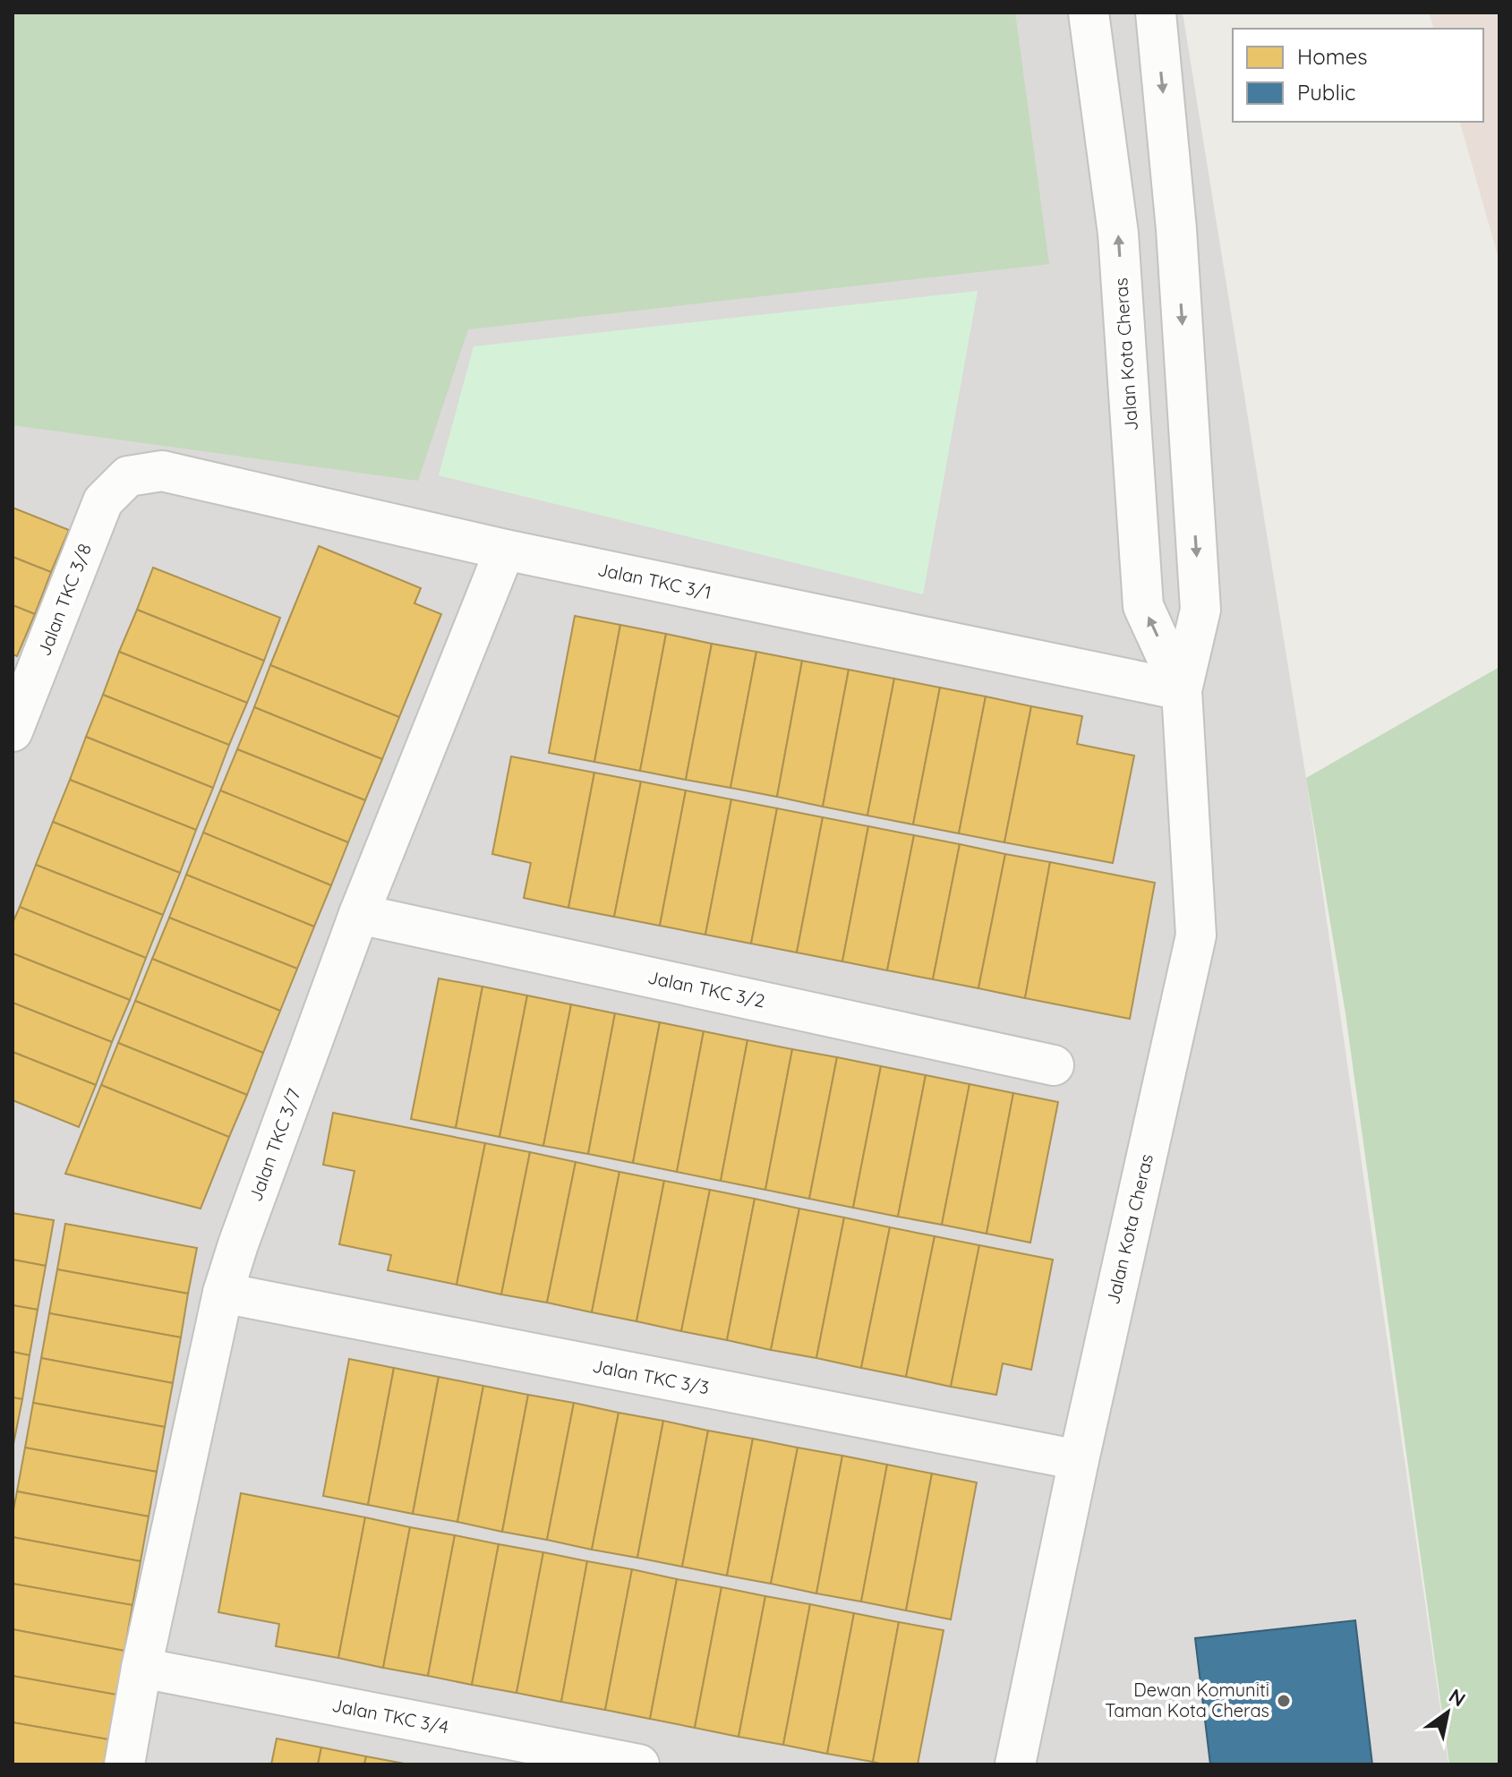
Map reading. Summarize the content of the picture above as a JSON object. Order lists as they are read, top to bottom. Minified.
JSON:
{"streets":{"street":["Jalan Kota Cheras","Jalan TKC 3/1","Jalan TKC 3/8","Jalan TKC 3/2","Jalan TKC 3/7","Jalan TKC 3/3","Jalan TKC 3/4"]},"crossings":[["Jalan Kota Cheras","Jalan TKC 3/1"],["Jalan Kota Cheras","Jalan TKC 3/3"],["Jalan TKC 3/1","Jalan TKC 3/8"],["Jalan TKC 3/1","Jalan TKC 3/7"],["Jalan TKC 3/2","Jalan TKC 3/7"],["Jalan TKC 3/7","Jalan TKC 3/3"],["Jalan TKC 3/7","Jalan TKC 3/4"]],"places":["Dewan Komuniti Taman Kota Cheras"],"legend":["Homes","Public"],"north":"top right"}
